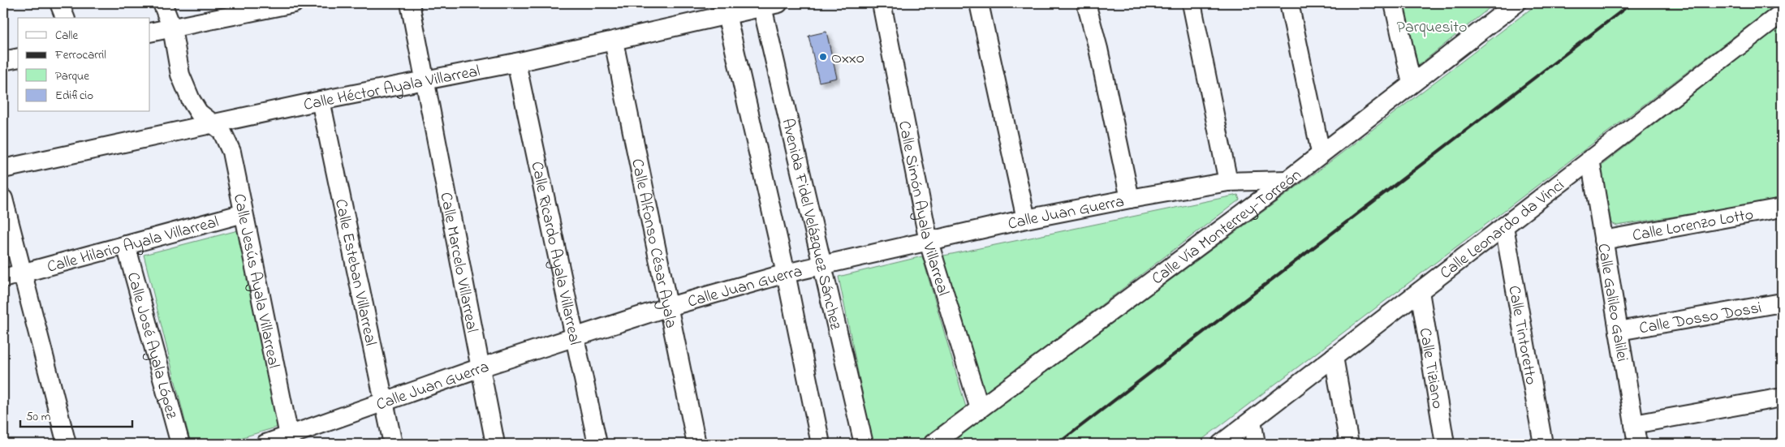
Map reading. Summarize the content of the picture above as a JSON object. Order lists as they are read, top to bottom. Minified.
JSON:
{"streets":{"street":["Calle Héctor Ayala Villarreal","Calle Simón Ayala Villarreal","Calle Juan Guerra","Avenida Fidel Velázquez Sánchez","Calle Lorenzo Lotto","Calle Vía Monterrey-Torreón","Calle Leonardo da Vinci","Calle Alfonso César Ayala","Calle Hilario Ayala Villarreal","Calle Ricardo Ayala Villarreal","Calle Marcelo Villarreal","Calle Esteban Villarreal","Calle Jesús Ayala Villarreal","Calle Galileo Galilei","Calle Dosso Dossi","Calle Tintoretto","Calle José Ayala López","Calle Tiziano"]},"crossings":[["Calle Héctor Ayala Villarreal","Avenida Fidel Velázquez Sánchez"],["Calle Héctor Ayala Villarreal","Calle Alfonso César Ayala"],["Calle Héctor Ayala Villarreal","Calle Ricardo Ayala Villarreal"],["Calle Héctor Ayala Villarreal","Calle Marcelo Villarreal"],["Calle Héctor Ayala Villarreal","Calle Esteban Villarreal"],["Calle Héctor Ayala Villarreal","Calle Jesús Ayala Villarreal"],["Calle Simón Ayala Villarreal","Calle Juan Guerra"],["Calle Simón Ayala Villarreal","Calle Vía Monterrey-Torreón"],["Calle Juan Guerra","Avenida Fidel Velázquez Sánchez"],["Calle Juan Guerra","Calle Vía Monterrey-Torreón"],["Calle Juan Guerra","Calle Alfonso César Ayala"],["Calle Juan Guerra","Calle Ricardo Ayala Villarreal"],["Calle Juan Guerra","Calle Marcelo Villarreal"],["Calle Juan Guerra","Calle Esteban Villarreal"],["Calle Juan Guerra","Calle Jesús Ayala Villarreal"],["Calle Lorenzo Lotto","Calle Galileo Galilei"],["Calle Leonardo da Vinci","Calle Galileo Galilei"],["Calle Leonardo da Vinci","Calle Tintoretto"],["Calle Leonardo da Vinci","Calle Tiziano"],["Calle Hilario Ayala Villarreal","Calle Jesús Ayala Villarreal"],["Calle Hilario Ayala Villarreal","Calle José Ayala López"],["Calle Galileo Galilei","Calle Dosso Dossi"]],"parks":["Parquesito"],"places":["Oxxo"],"legend":["Calle","Ferrocarril","Parque","Edificio"],"scale_bar":"50 m"}
